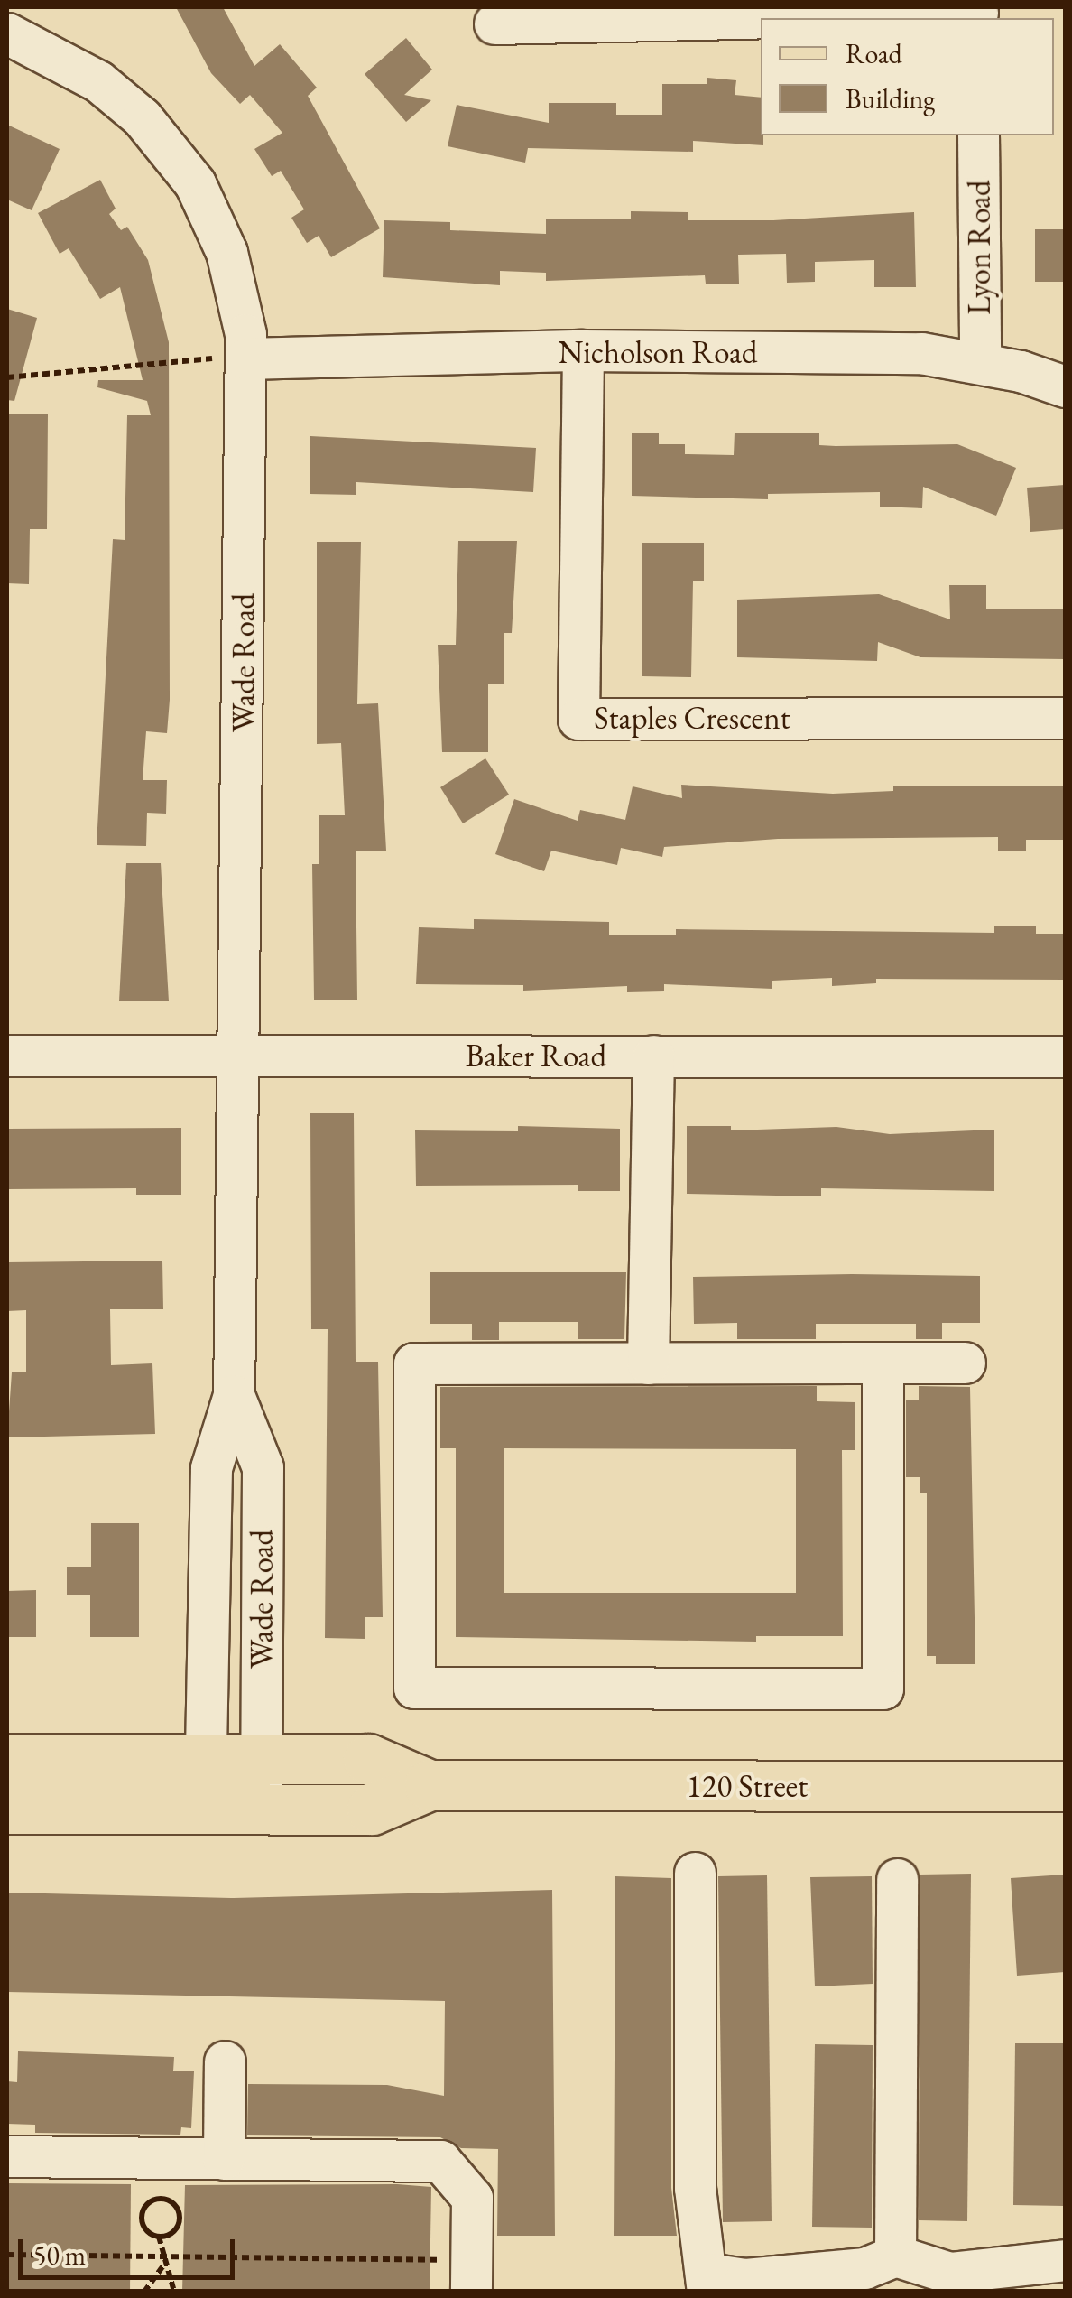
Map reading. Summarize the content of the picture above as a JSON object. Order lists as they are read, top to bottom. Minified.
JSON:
{"streets":{"main road":["120 Street"],"street":["Lyon Road","Nicholson Road","Wade Road","Staples Crescent","Baker Road"]},"crossings":[["Lyon Road","Nicholson Road"],["Nicholson Road","Wade Road"],["Nicholson Road","Staples Crescent"],["Wade Road","Baker Road"],["Wade Road","120 Street"]],"legend":["Road","Building"],"scale_bar":"50 m"}
